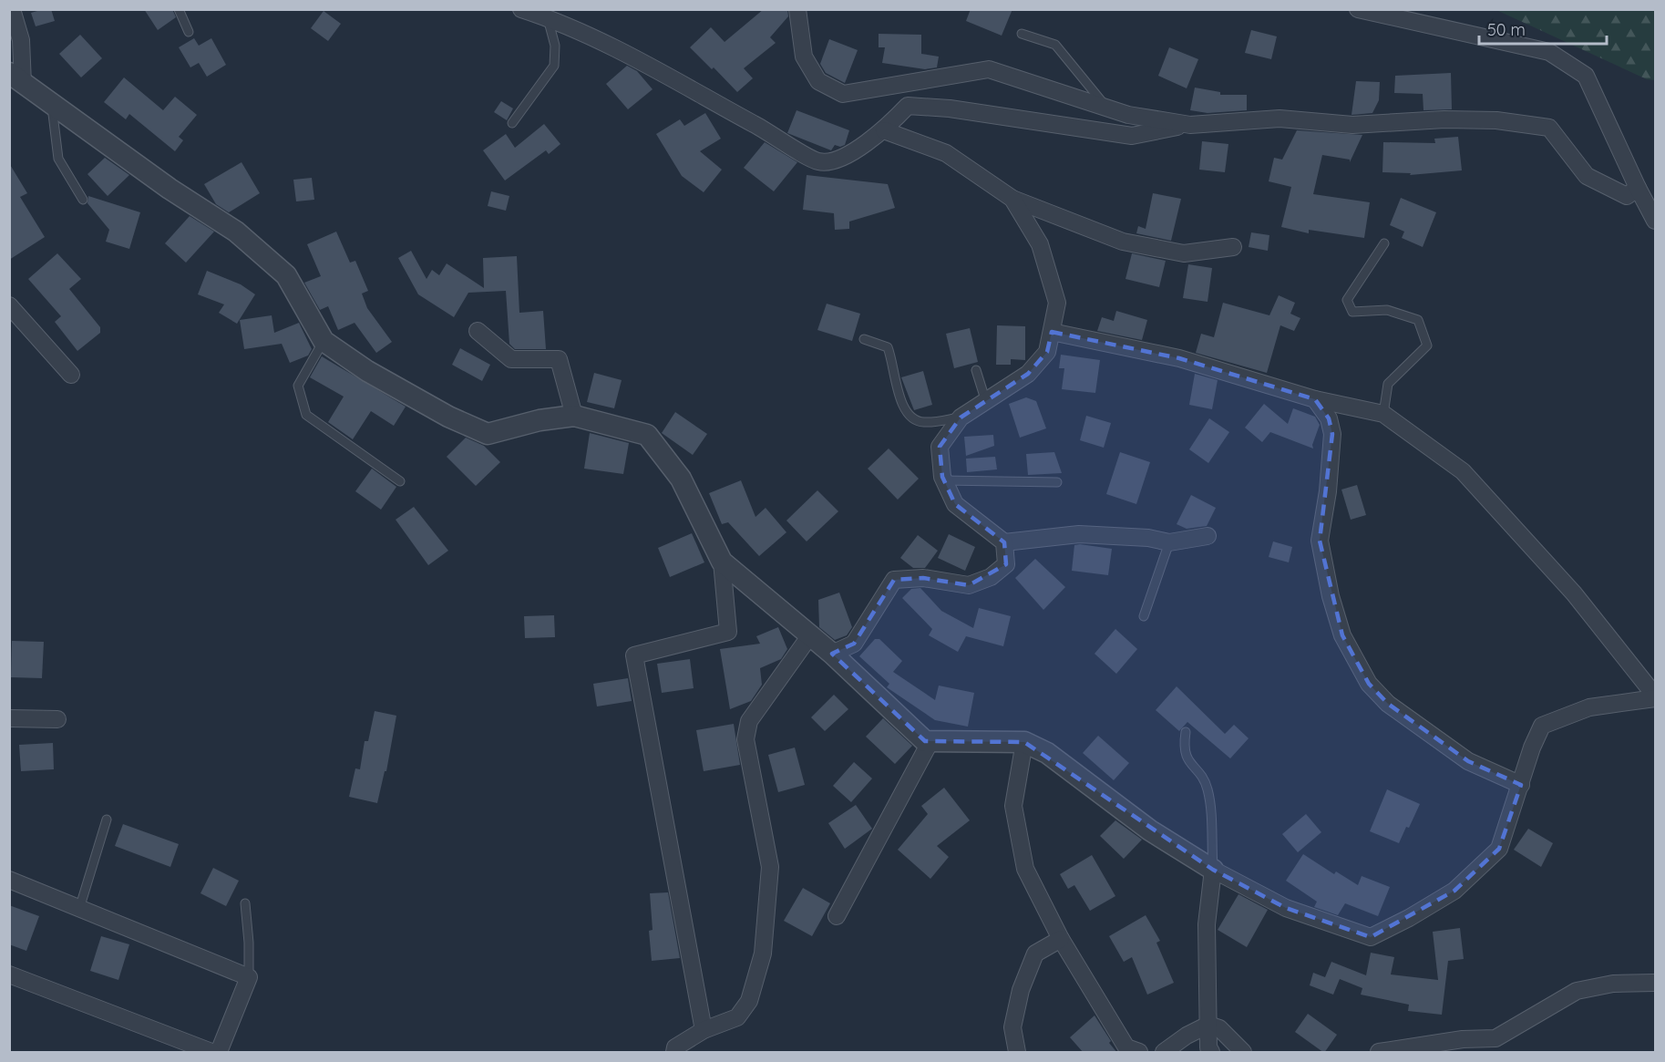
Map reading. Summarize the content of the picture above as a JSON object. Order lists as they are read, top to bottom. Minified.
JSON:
{"scale_bar":"50 m"}
